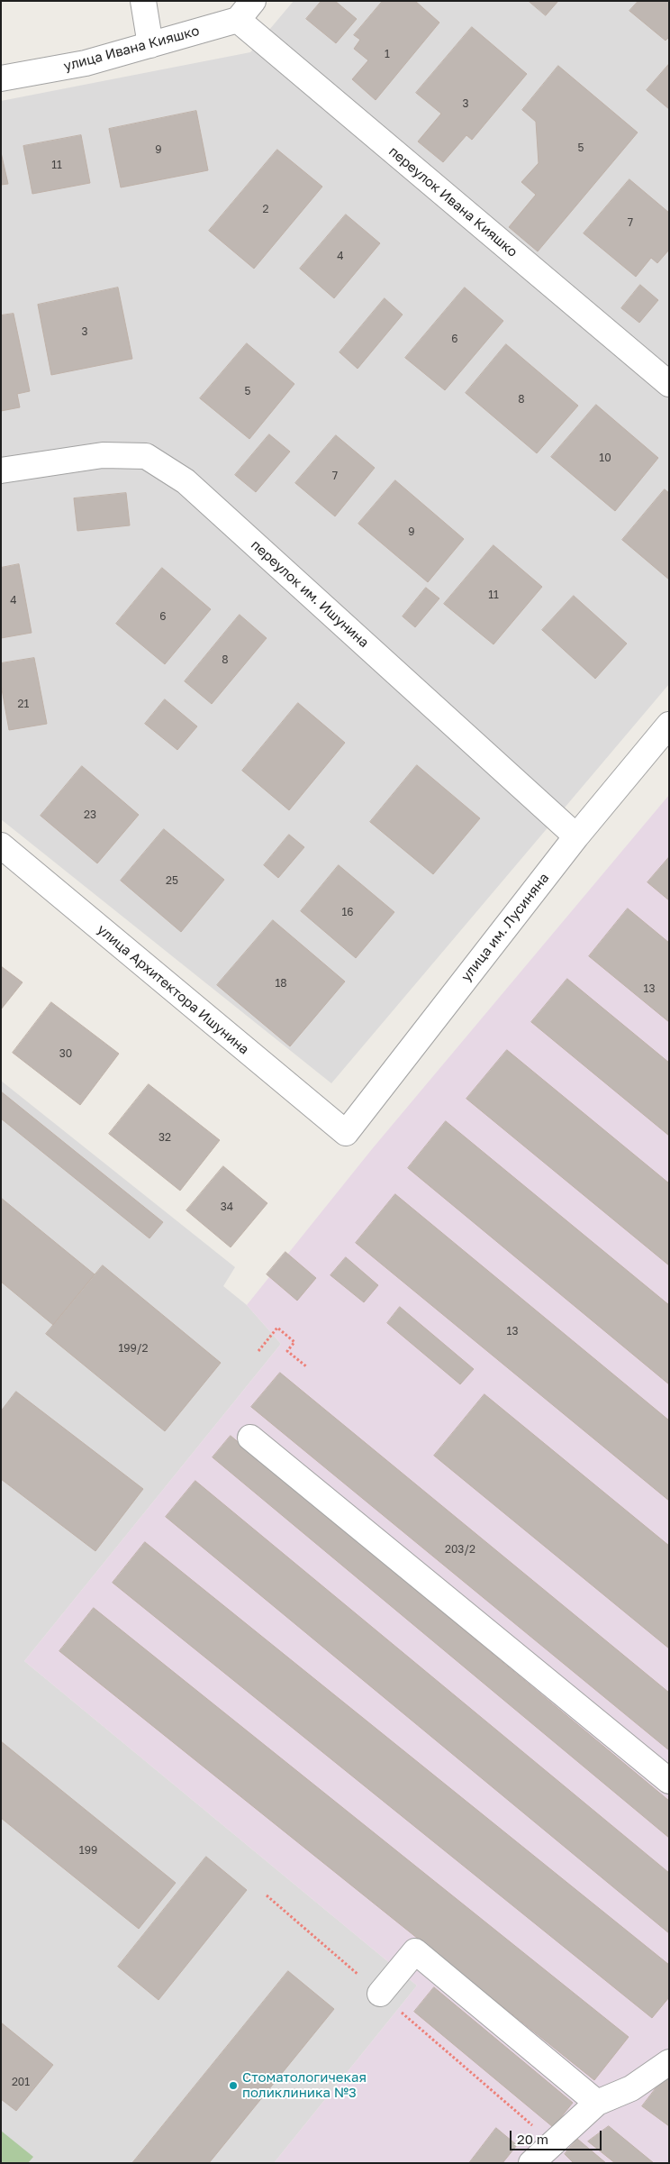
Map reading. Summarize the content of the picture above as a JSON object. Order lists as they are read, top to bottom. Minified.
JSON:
{"streets":{"street":["улица Ивана Кияшко","переулок Ивана Кияшко","переулок им. Ишунина","улица им. Лусиняна","улица Архитектора Ишунина"]},"crossings":[["улица Ивана Кияшко","переулок Ивана Кияшко"],["переулок им. Ишунина","улица им. Лусиняна"],["улица им. Лусиняна","улица Архитектора Ишунина"]],"places":["Стоматологичекая поликлиника №3"],"house_numbers":["1","3","5","9","11","2","7","4","3","6","5","8","10","7","9","11","4","6","8","21","23","25","16","18","13","30","32","34","13","199/2","203/2","199","201"],"scale_bar":"20 m"}
